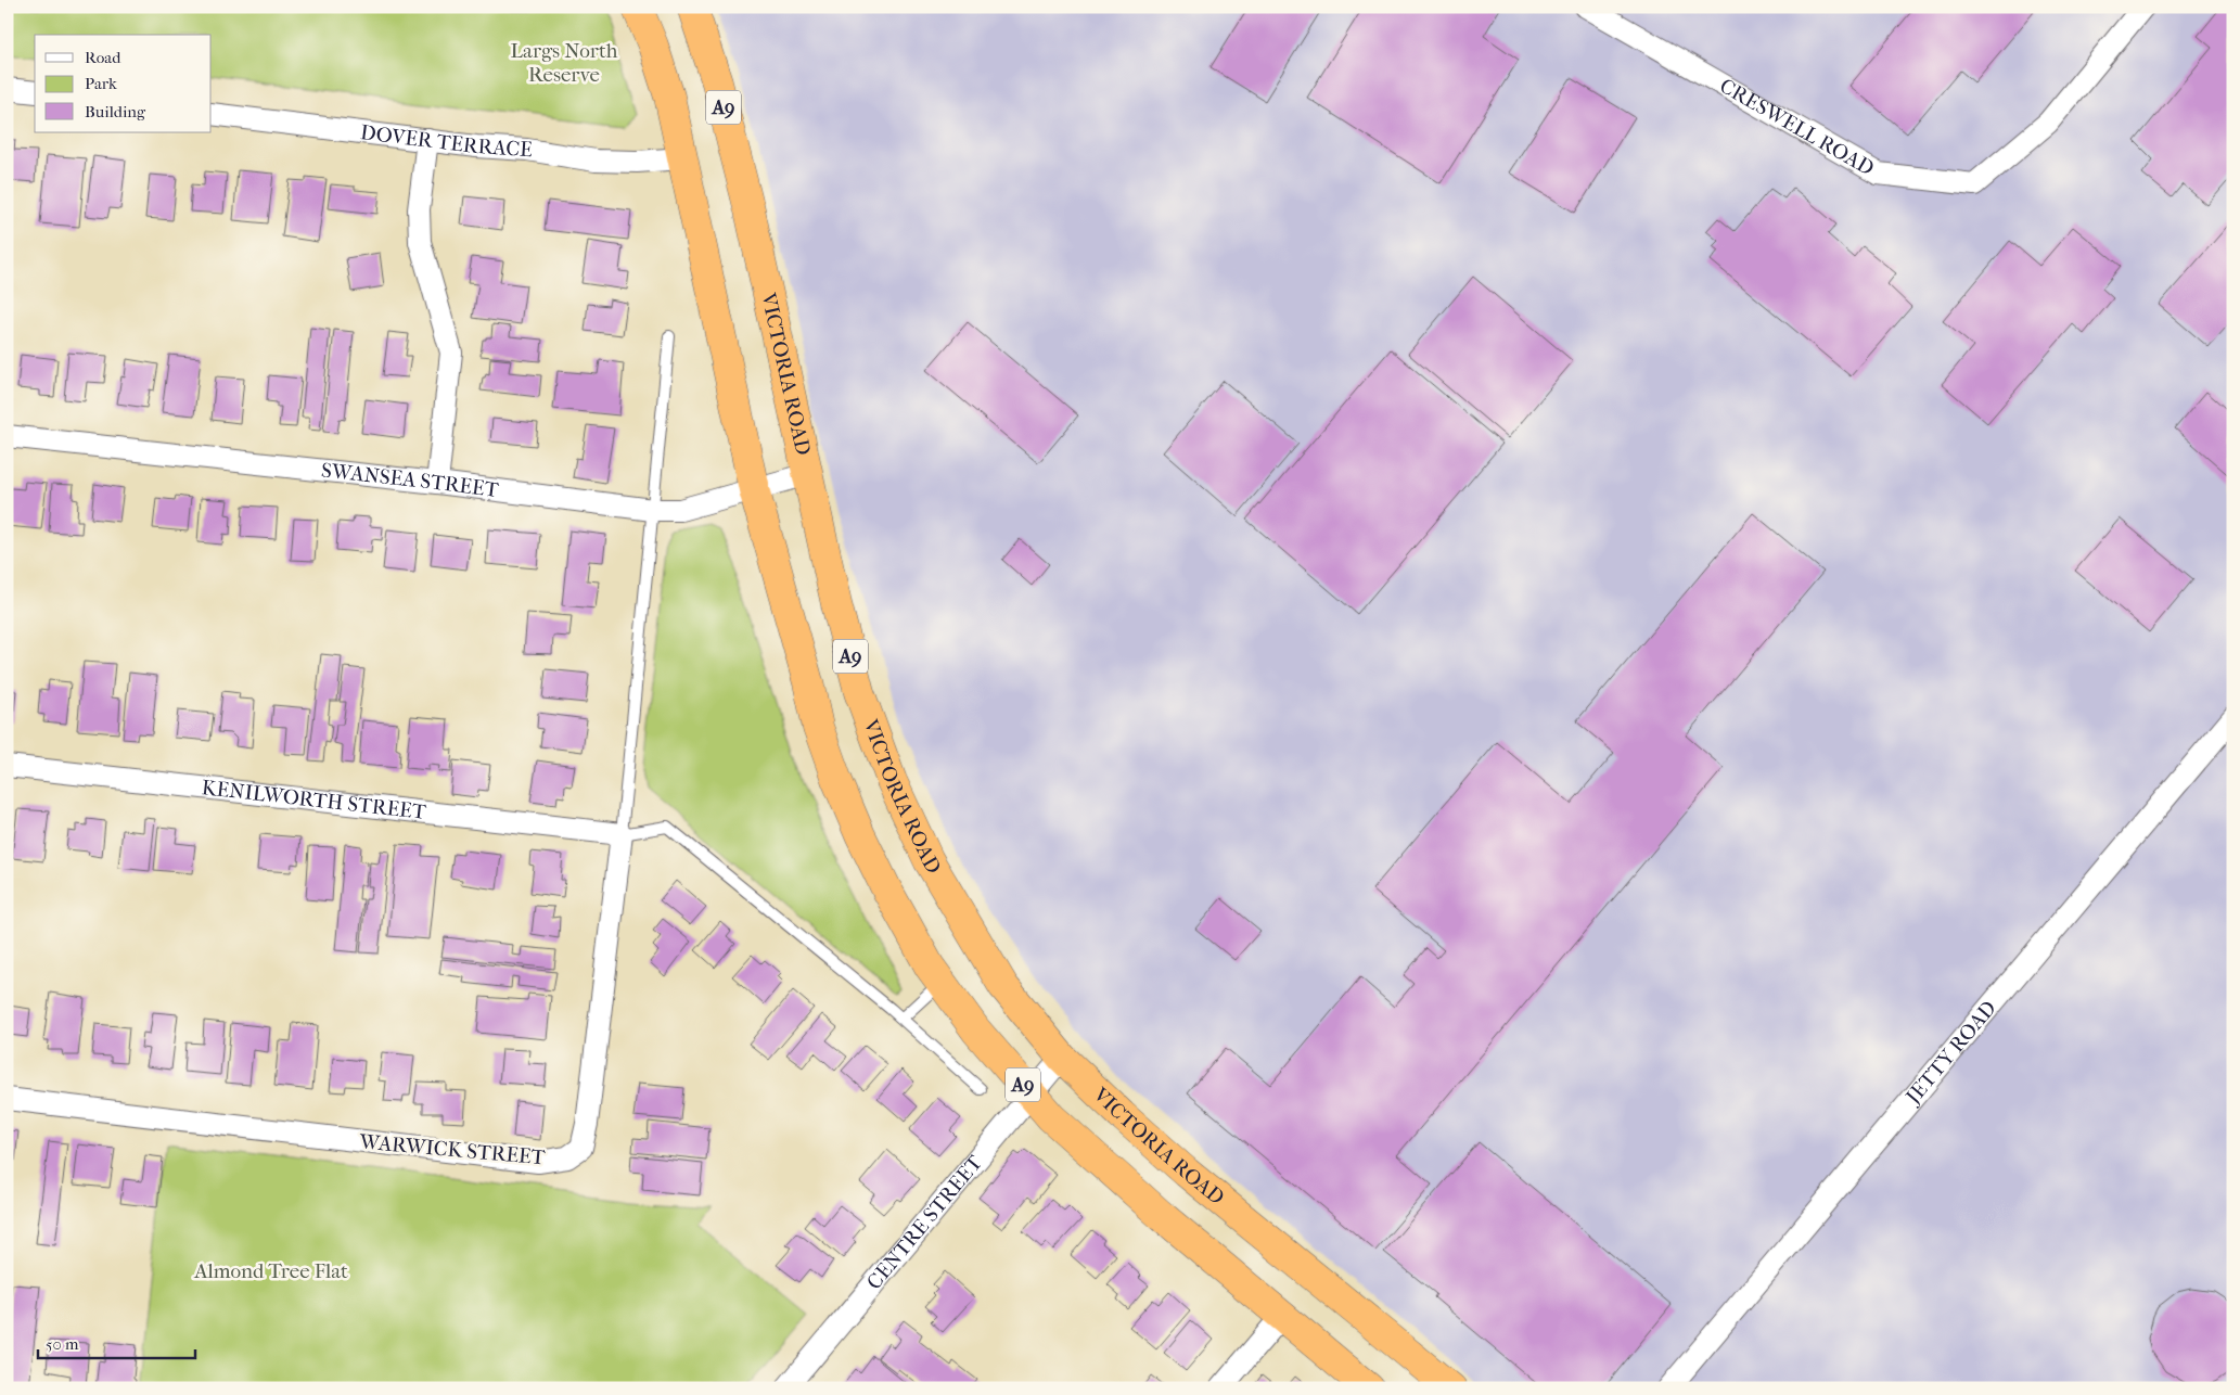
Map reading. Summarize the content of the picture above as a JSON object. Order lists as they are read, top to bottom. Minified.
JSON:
{"streets":{"highway":["A9","VICTORIA ROAD"],"street":["CRESWELL ROAD","DOVER TERRACE","SWANSEA STREET","KENILWORTH STREET","JETTY ROAD","WARWICK STREET","CENTRE STREET"]},"crossings":[["A9","DOVER TERRACE"],["A9","SWANSEA STREET"],["A9","CENTRE STREET"],["VICTORIA ROAD","SWANSEA STREET"],["VICTORIA ROAD","CENTRE STREET"],["KENILWORTH STREET","WARWICK STREET"]],"parks":["Largs North Reserve","Almond Tree Flat"],"legend":["Road","Park","Building"],"scale_bar":"50 m"}
